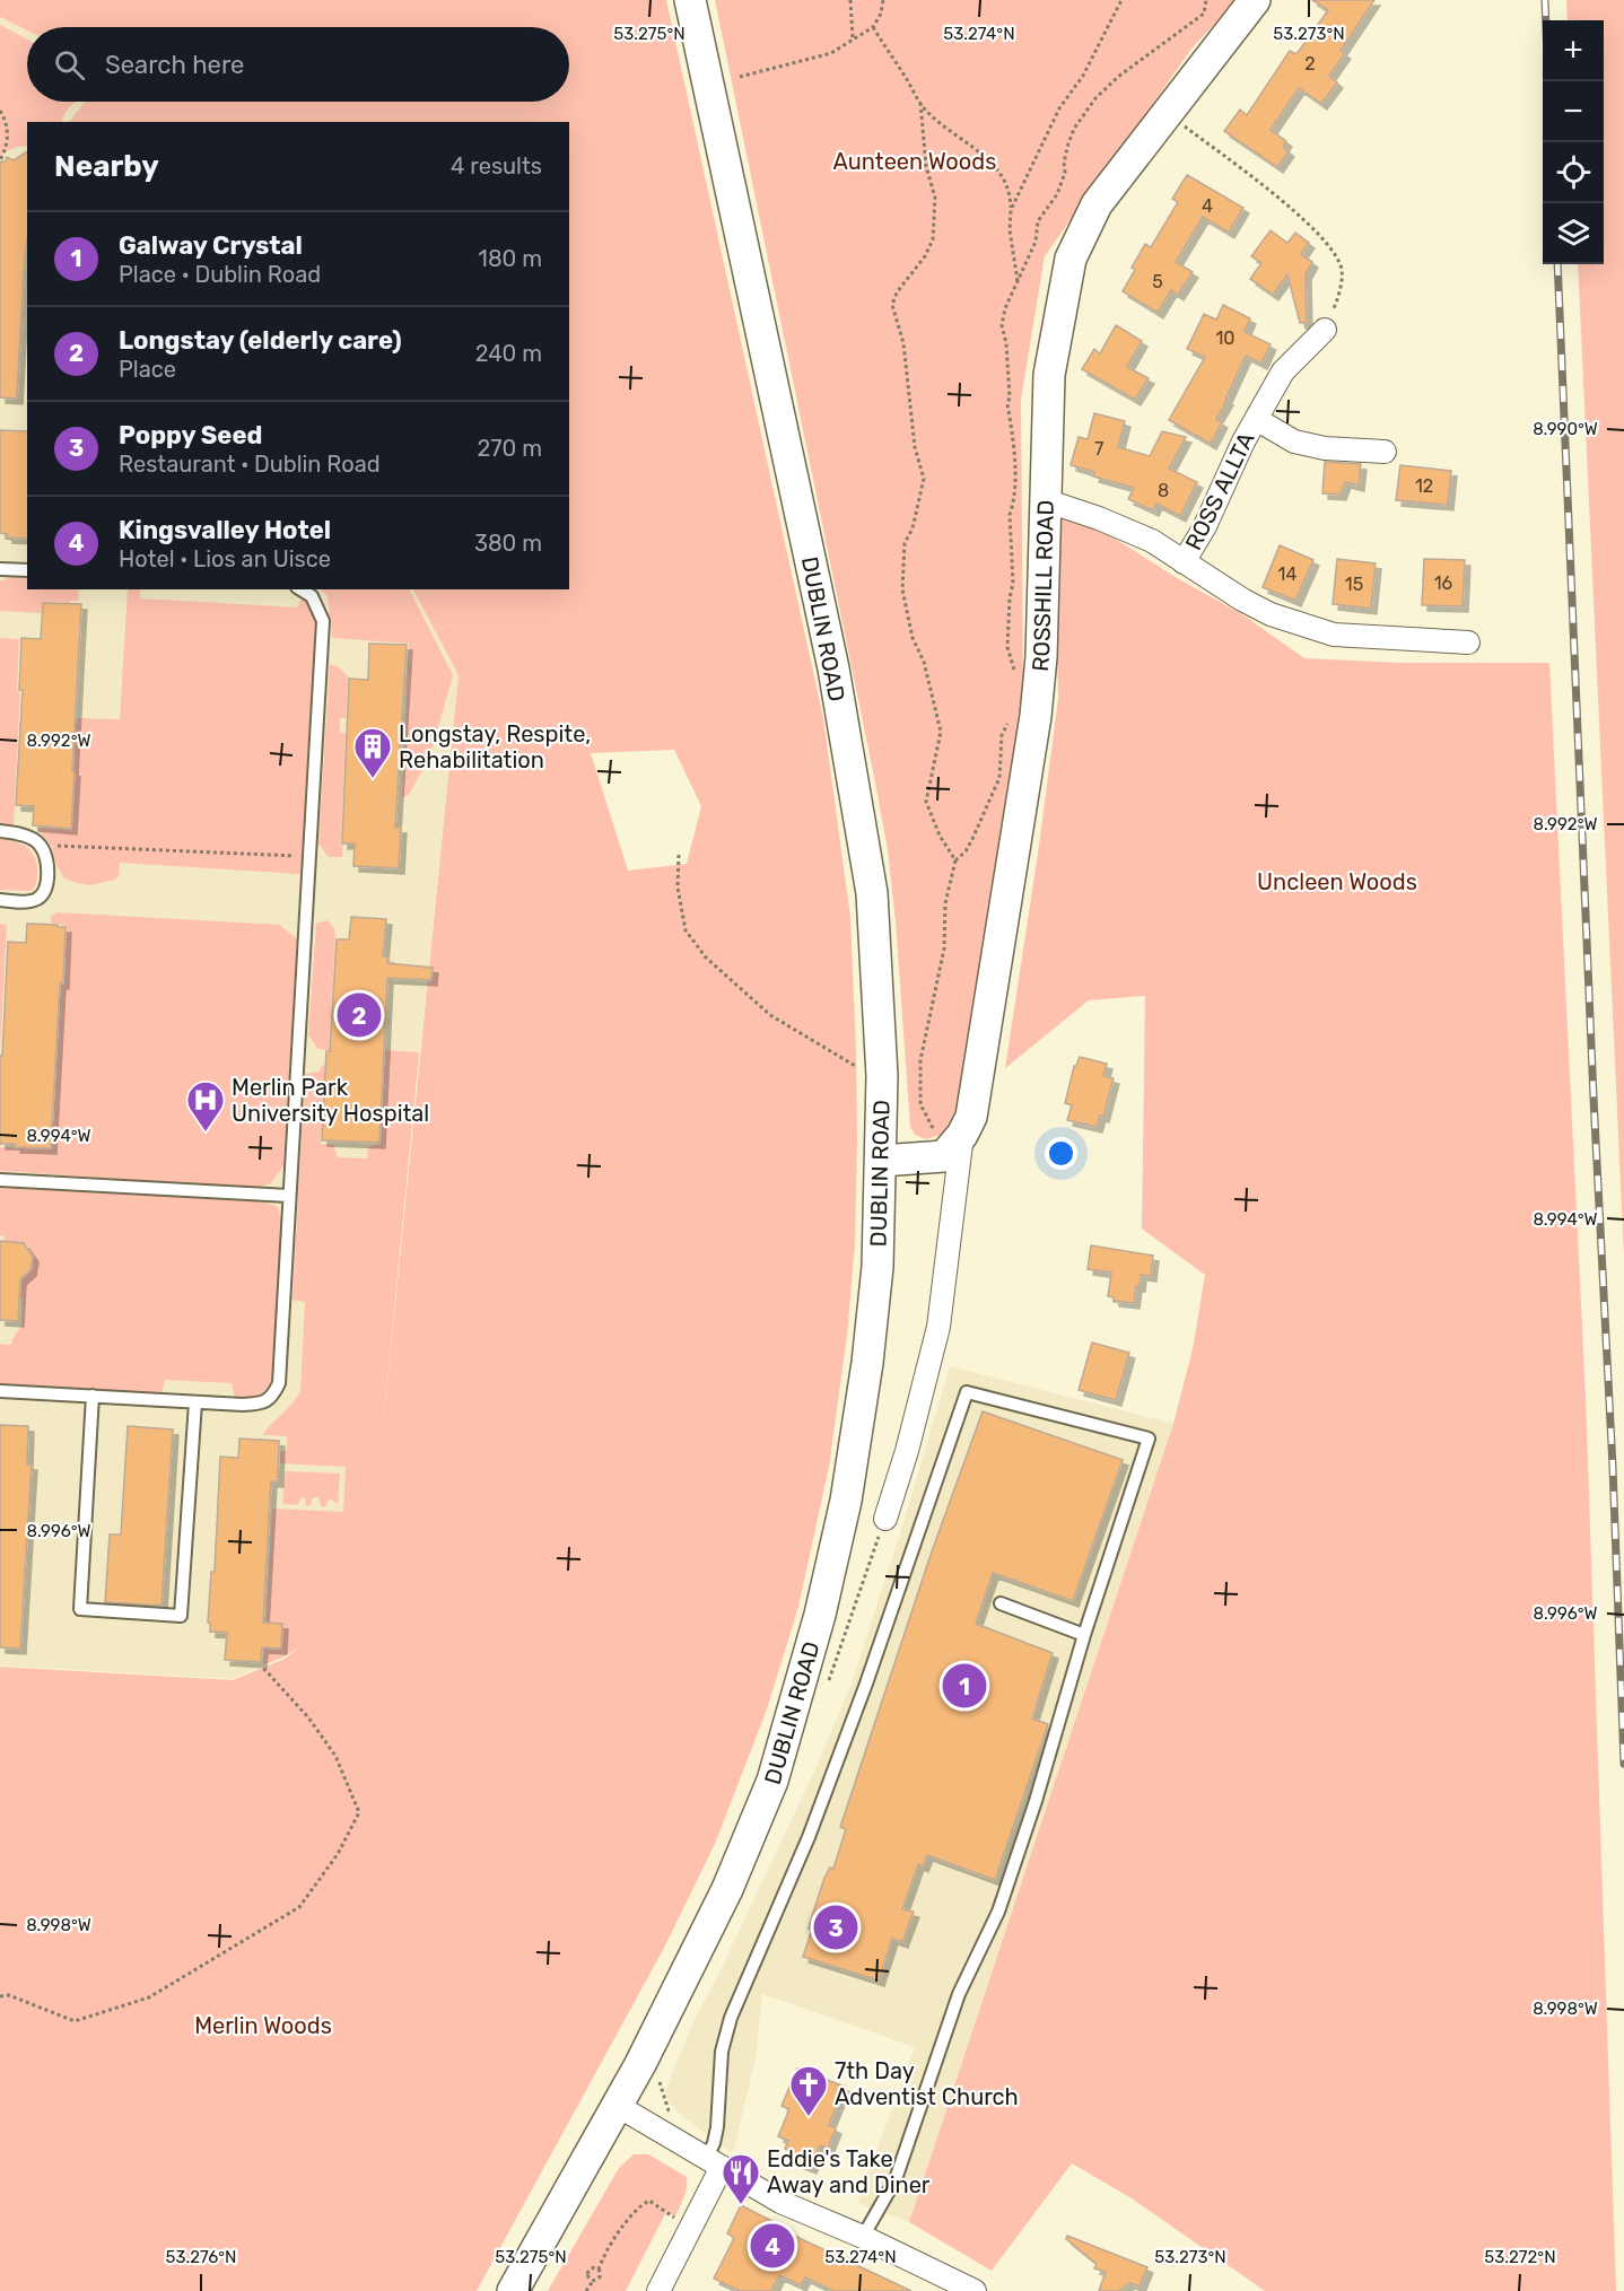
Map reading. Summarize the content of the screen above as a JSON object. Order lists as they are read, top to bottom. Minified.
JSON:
{"streets":{"main road":["ROSSHILL ROAD","DUBLIN ROAD"],"street":["ROSS ALLTA"]},"crossings":[["ROSS ALLTA","ROSSHILL ROAD"]],"parks":["Aunteen Woods","Uncleen Woods","Merlin Woods"],"places":{"building":["Longstay, Respite, Rehabilitation"],"hospital":["Merlin Park University Hospital"],"church":["7th Day Adventist Church"],"restaurant":["Eddie's Take Away and Diner"]},"house_numbers":["2","4","5","10","7","12","8","14","16","15"],"page":{"map_buttons":["+","−"],"search":"Search here","heading":["Nearby","4 results"],"list":[{"mark":"1","name":"Galway Crystal","note":"Place · Dublin Road","value":"180 m"},{"mark":"2","name":"Longstay (elderly care)","note":"Place","value":"240 m"},{"mark":"3","name":"Poppy Seed","note":"Restaurant · Dublin Road","value":"270 m"},{"mark":"4","name":"Kingsvalley Hotel","note":"Hotel · Lios an Uisce","value":"380 m"}],"pins":["2","1","3","4"]},"coordinates":["53.275°N","53.274°N","53.273°N","8.990°W","8.992°W","8.994°W","8.996°W","8.998°W","53.276°N","53.272°N"]}
